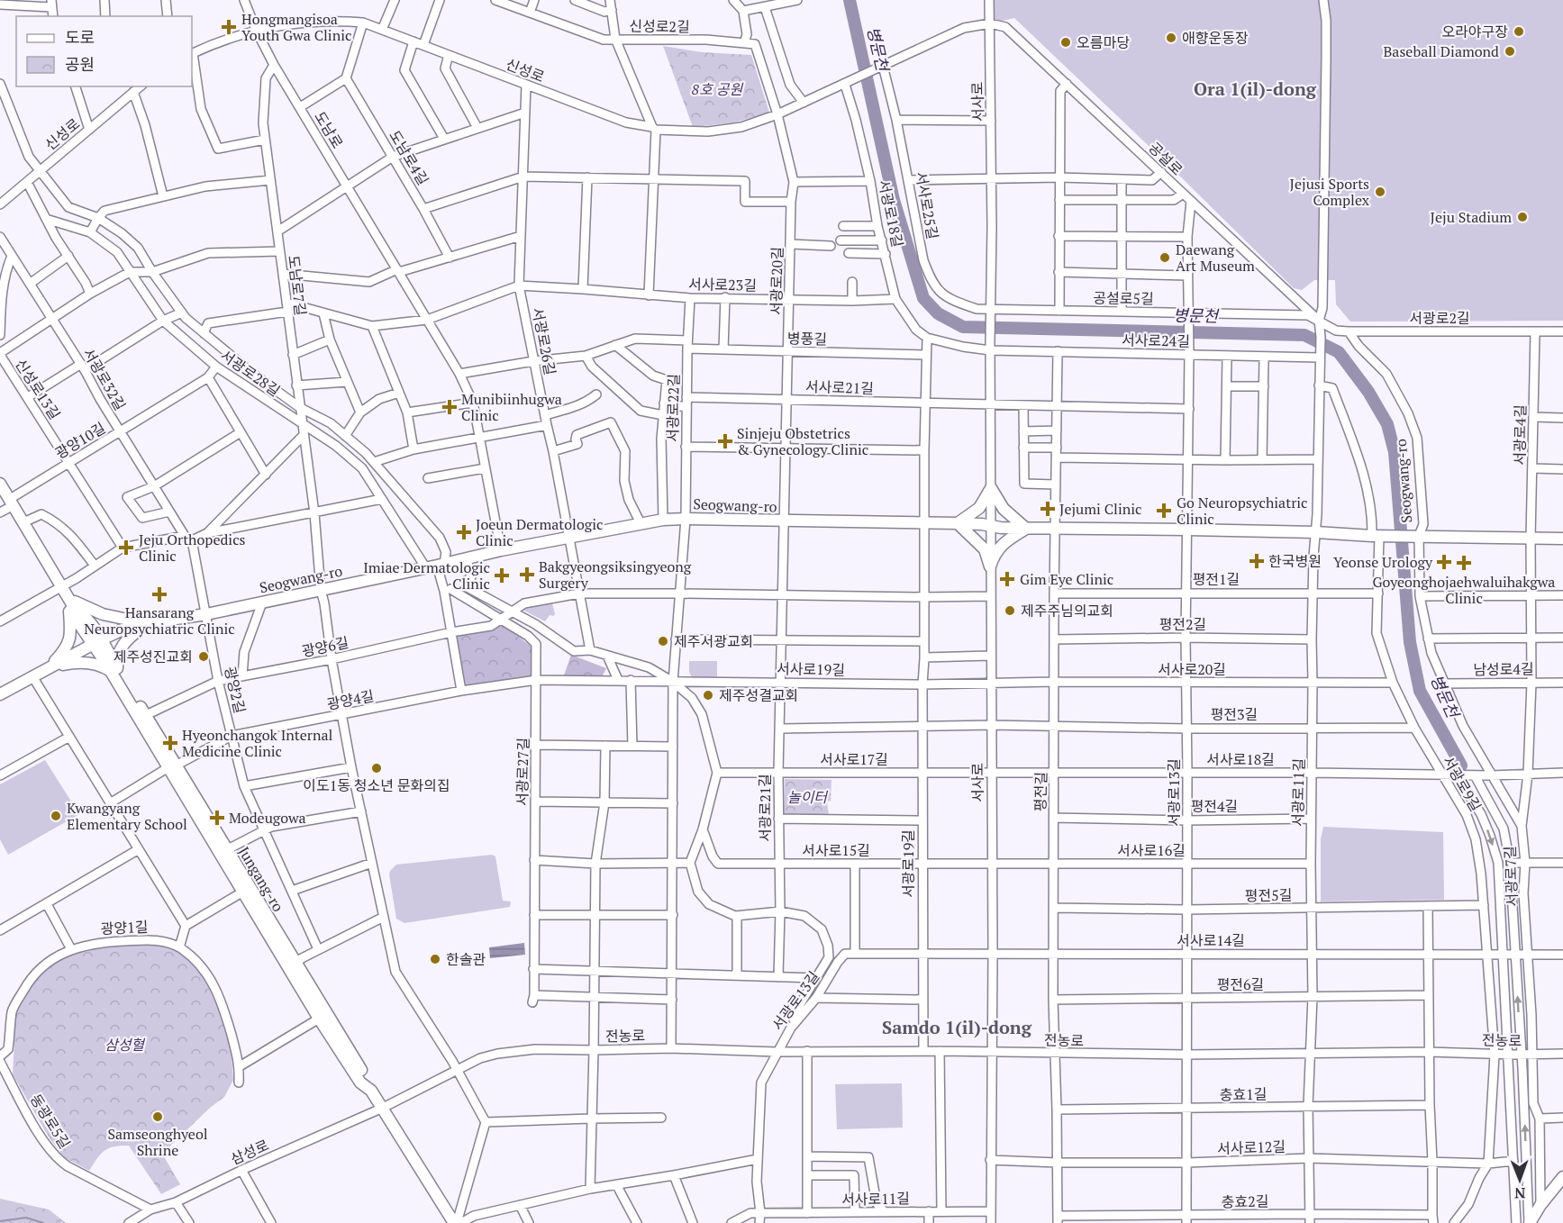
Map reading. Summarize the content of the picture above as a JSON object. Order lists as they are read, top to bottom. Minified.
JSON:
{"streets":{"main road":["Seogwang-ro","Jungang-ro"],"street":["신성로2길","신성로","서사로","도남로","도남로4길","공설로","서사로25길","서광로18길","서광로20길","서사로23길","도남로7길","공설로5길","서광로2길","병풍길","서사로24길","서광로26길","서광로28길","서광로32길","서사로21길","신성로13길","서광로22길","서광로4길","광양10길","평전1길","평전2길","광양6길","서사로19길","서사로20길","남성로4길","광양2길","광양4길","평전3길","서사로17길","서사로18길","서광로27길","서광로9길","평전길","서광로13길","서광로11길","평전4길","서광로21길","서사로15길","서사로16길","서광로19길","서광로7길","평전5길","광양1길","서사로14길","평전6길","전농로","충효1길","동광로5길","서사로12길","삼성로","서사로11길","충효2길"]},"crossings":[["신성로","도남로"],["신성로","서사로25길"],["신성로","서광로18길"],["신성로","서광로20길"],["신성로","서광로26길"],["서사로","공설로"],["서사로","서사로25길"],["서사로","공설로5길"],["서사로","서사로24길"],["서사로","서사로21길"],["서사로","Seogwang-ro"],["서사로","서사로19길"],["서사로","서사로20길"],["서사로","평전3길"],["서사로","서사로17길"],["서사로","서사로18길"],["서사로","서광로13길"],["서사로","서사로15길"],["서사로","서사로16길"],["서사로","서사로14길"],["서사로","전농로"],["서사로","서사로12길"],["서사로","서사로11길"],["도남로","서사로23길"],["도남로","도남로7길"],["도남로","병풍길"],["도남로","Seogwang-ro"],["공설로","공설로5길"],["공설로","서광로2길"],["공설로","서광로13길"],["서사로25길","공설로5길"],["서광로18길","서사로23길"],["서광로20길","서사로23길"],["서광로20길","병풍길"],["서광로20길","서사로21길"],["서광로20길","Seogwang-ro"],["서광로20길","서광로21길"],["서사로23길","서광로26길"],["서사로23길","서광로22길"],["도남로7길","서광로28길"],["도남로7길","Seogwang-ro"],["도남로7길","광양6길"],["도남로7길","광양4길"],["도남로7길","전농로"],["공설로5길","서광로2길"],["공설로5길","서광로13길"],["서광로2길","서광로4길"],["서광로2길","Seogwang-ro"],["병풍길","서광로26길"],["병풍길","서광로22길"],["서사로24길","평전길"],["서사로24길","서광로13길"],["서광로26길","Seogwang-ro"],["서광로26길","광양6길"],["서광로28길","광양10길"],["서광로28길","Seogwang-ro"],["서광로32길","광양10길"],["서광로32길","광양2길"],["서사로21길","서광로22길"],["서사로21길","평전길"],["서사로21길","서광로13길"],["신성로13길","광양10길"],["서광로22길","Seogwang-ro"],["서광로22길","광양6길"],["서광로22길","서사로19길"],["서광로22길","전농로"],["서광로4길","Seogwang-ro"],["서광로4길","남성로4길"],["서광로4길","서광로7길"],["광양10길","Jungang-ro"],["Seogwang-ro","광양2길"],["Seogwang-ro","서광로9길"],["Seogwang-ro","평전길"],["Seogwang-ro","서광로13길"],["Seogwang-ro","서광로11길"],["Seogwang-ro","서광로21길"],["Seogwang-ro","서광로19길"],["Seogwang-ro","서광로7길"],["Seogwang-ro","Jungang-ro"],["평전1길","서광로9길"],["평전1길","평전길"],["평전1길","서광로13길"],["평전1길","서광로11길"],["평전2길","평전길"],["평전2길","서광로13길"],["평전2길","서광로11길"],["광양6길","광양2길"],["광양6길","Jungang-ro"],["서사로19길","서사로20길"],["서사로19길","광양4길"],["서사로19길","서광로27길"],["서사로19길","서광로21길"],["서사로19길","서광로19길"],["서사로20길","서광로9길"],["서사로20길","평전길"],["서사로20길","서광로13길"],["서사로20길","서광로11길"],["남성로4길","서광로7길"],["광양2길","광양4길"],["광양4길","서광로27길"],["광양4길","Jungang-ro"],["평전3길","서광로9길"],["평전3길","평전길"],["평전3길","서광로13길"],["평전3길","서광로11길"],["평전3길","서광로19길"],["서사로17길","서사로18길"],["서사로17길","서광로21길"],["서사로17길","서광로19길"],["서사로18길","서광로9길"],["서사로18길","평전길"],["서사로18길","서광로13길"],["서사로18길","서광로11길"],["서사로18길","서광로7길"],["서광로9길","평전5길"],["서광로9길","서사로14길"],["서광로9길","전농로"],["서광로9길","서사로12길"],["평전길","평전4길"],["평전길","서사로16길"],["평전길","평전5길"],["평전길","서사로14길"],["평전길","평전6길"],["평전길","전농로"],["평전길","충효1길"],["평전길","서사로12길"],["평전길","충효2길"],["서광로13길","평전4길"],["서광로13길","서사로16길"],["서광로13길","서광로19길"],["서광로13길","평전5길"],["서광로13길","서사로14길"],["서광로13길","평전6길"],["서광로13길","전농로"],["서광로13길","충효1길"],["서광로13길","서사로12길"],["서광로13길","서사로11길"],["서광로13길","충효2길"],["서광로11길","평전4길"],["서광로11길","서사로16길"],["서광로11길","평전5길"],["서광로11길","서사로14길"],["서광로11길","평전6길"],["서광로11길","전농로"],["서광로11길","충효1길"],["서광로11길","서사로12길"],["서광로11길","충효2길"],["서광로21길","서사로15길"],["서사로15길","서사로16길"],["서사로15길","서광로19길"],["서광로19길","전농로"],["서광로7길","서사로14길"],["서광로7길","전농로"],["Jungang-ro","전농로"],["Jungang-ro","삼성로"],["전농로","삼성로"],["동광로5길","삼성로"]],"districts":["Ora 1(il)-dong","Samdo 1(il)-dong"],"water":["병문천"],"parks":["8호 공원","놀이터","삼성혈"],"places":{"health":["Hongmangisoa Youth Gwa Clinic","Munibiinhugwa Clinic","Sinjeju Obstetrics & Gynecology Clinic","Jejumi Clinic","Go Neuropsychiatric Clinic","Joeun Dermatologic Clinic","Jeju Orthopedics Clinic","한국병원","Yeonse Urology","Goyeonghojaehwaluihakgwa Clinic","Bakgyeongsiksingyeong Surgery","Imiae Dermatologic Clinic","Gim Eye Clinic","Hansarang Neuropsychiatric Clinic","Hyeonchangok Internal Medicine Clinic","Modeugowa"],"other":["오라야구장","애향운동장","오름마당","Baseball Diamond","Jejusi Sports Complex","Jeju Stadium","Daewang Art Museum","제주주님의교회","제주서광교회","제주성진교회","제주성결교회","이도1동 청소년 문화의집","Kwangyang Elementary School","한솔관","Samseonghyeol Shrine"]},"legend":["도로","공원"],"north":"bottom"}
